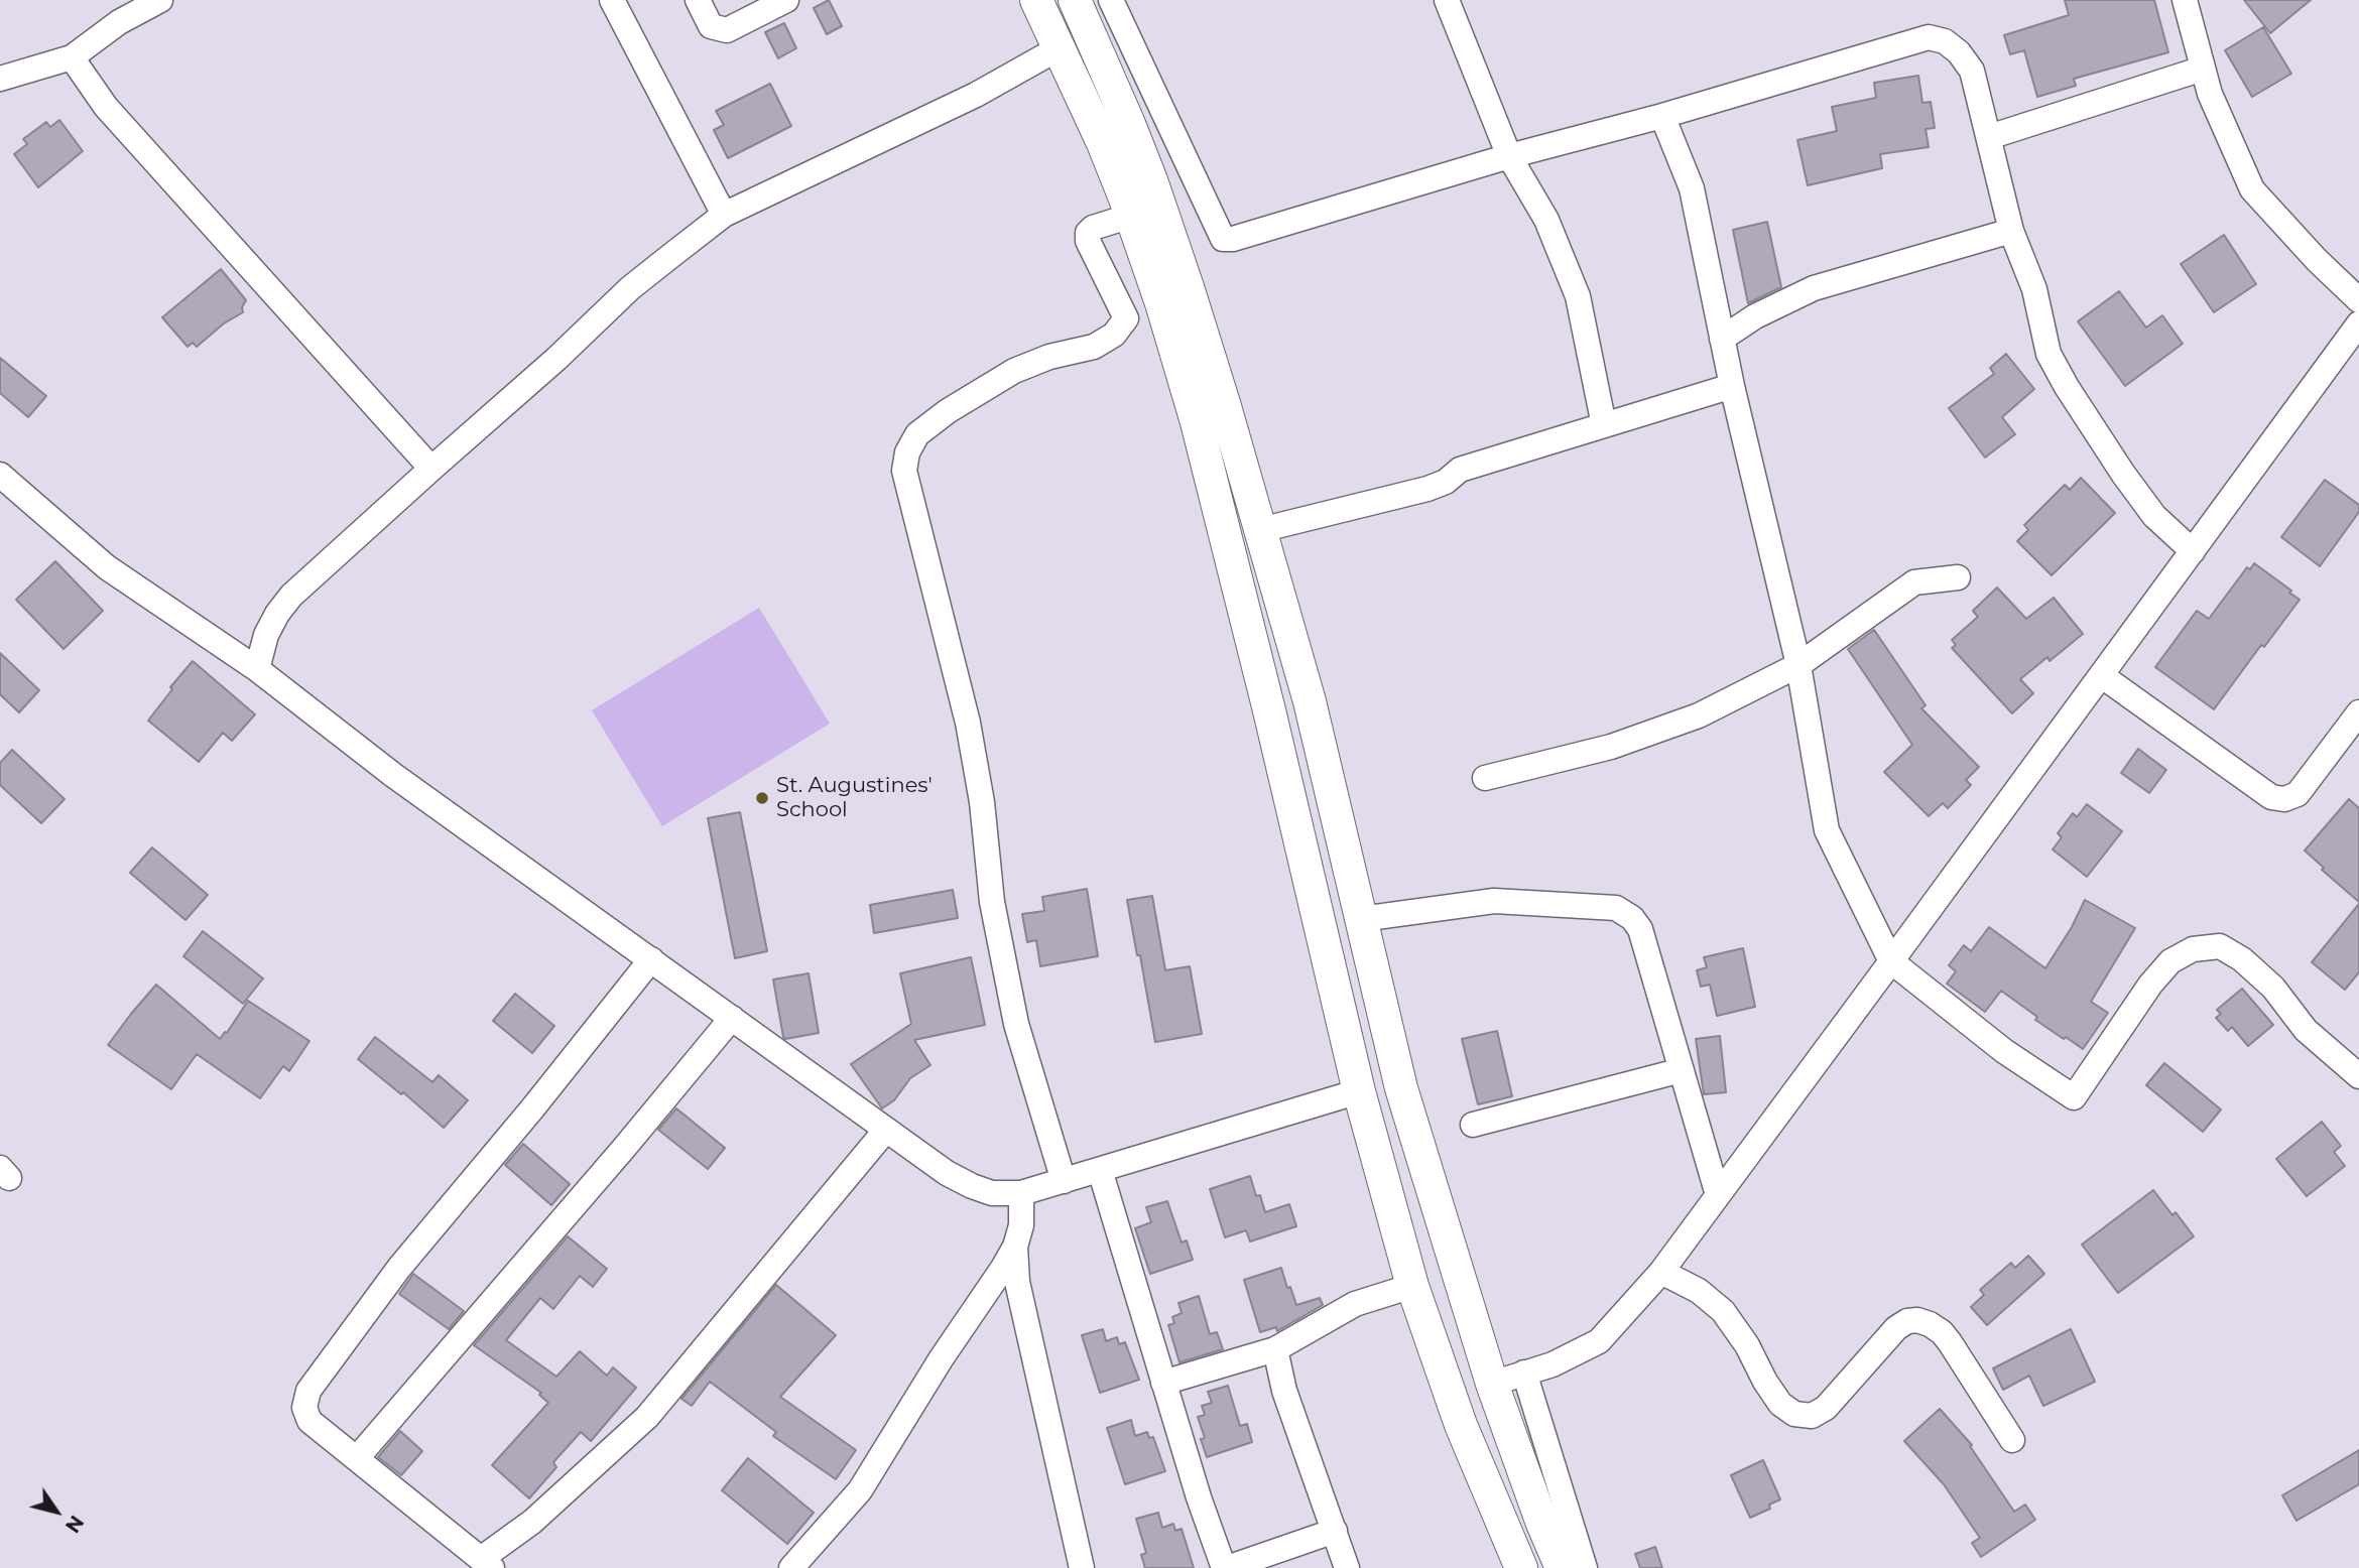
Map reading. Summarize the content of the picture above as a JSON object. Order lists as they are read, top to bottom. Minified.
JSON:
{"places":["St. Augustines' School"],"north":"bottom right"}
